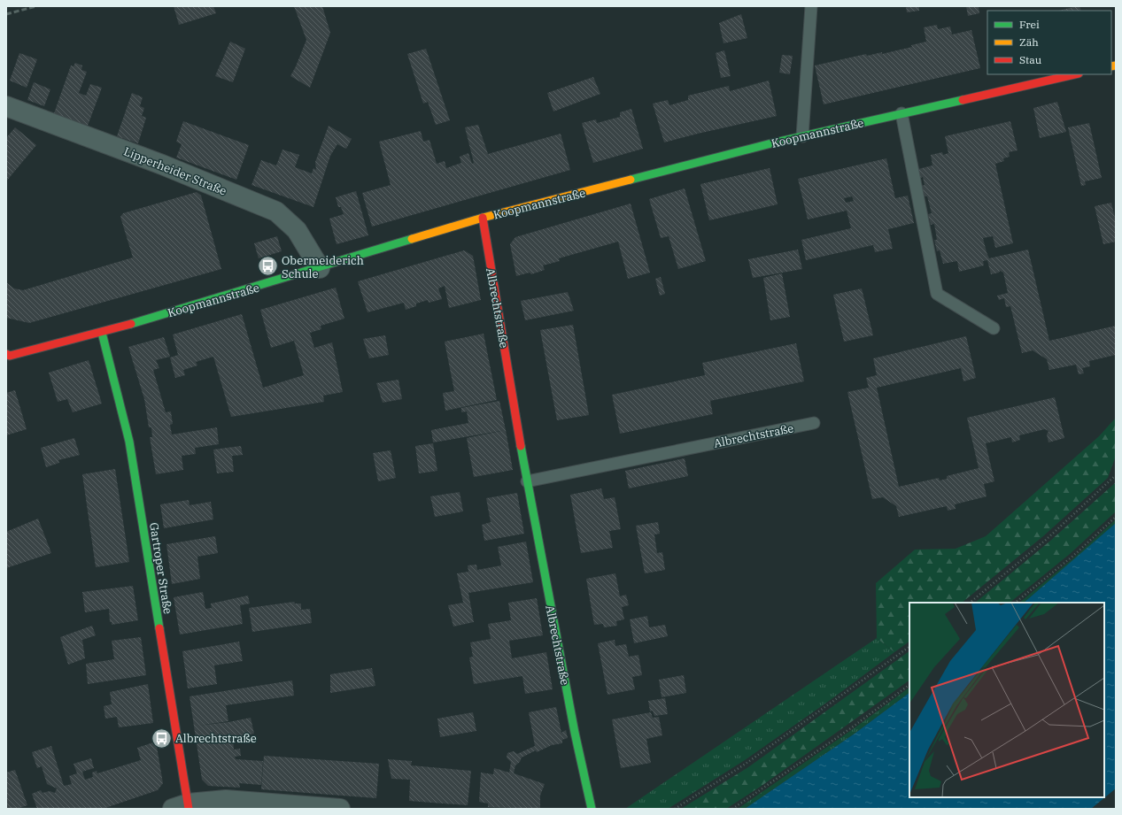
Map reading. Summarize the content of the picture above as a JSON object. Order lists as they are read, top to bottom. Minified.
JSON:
{"streets":{"street":["Koopmannstraße","Lipperheider Straße","Albrechtstraße","Gartroper Straße"]},"crossings":[["Koopmannstraße","Lipperheider Straße"],["Koopmannstraße","Albrechtstraße"],["Koopmannstraße","Gartroper Straße"]],"places":{"bus stop":["Obermeiderich Schule","Albrechtstraße"]},"legend":["Frei","Zäh","Stau"]}
